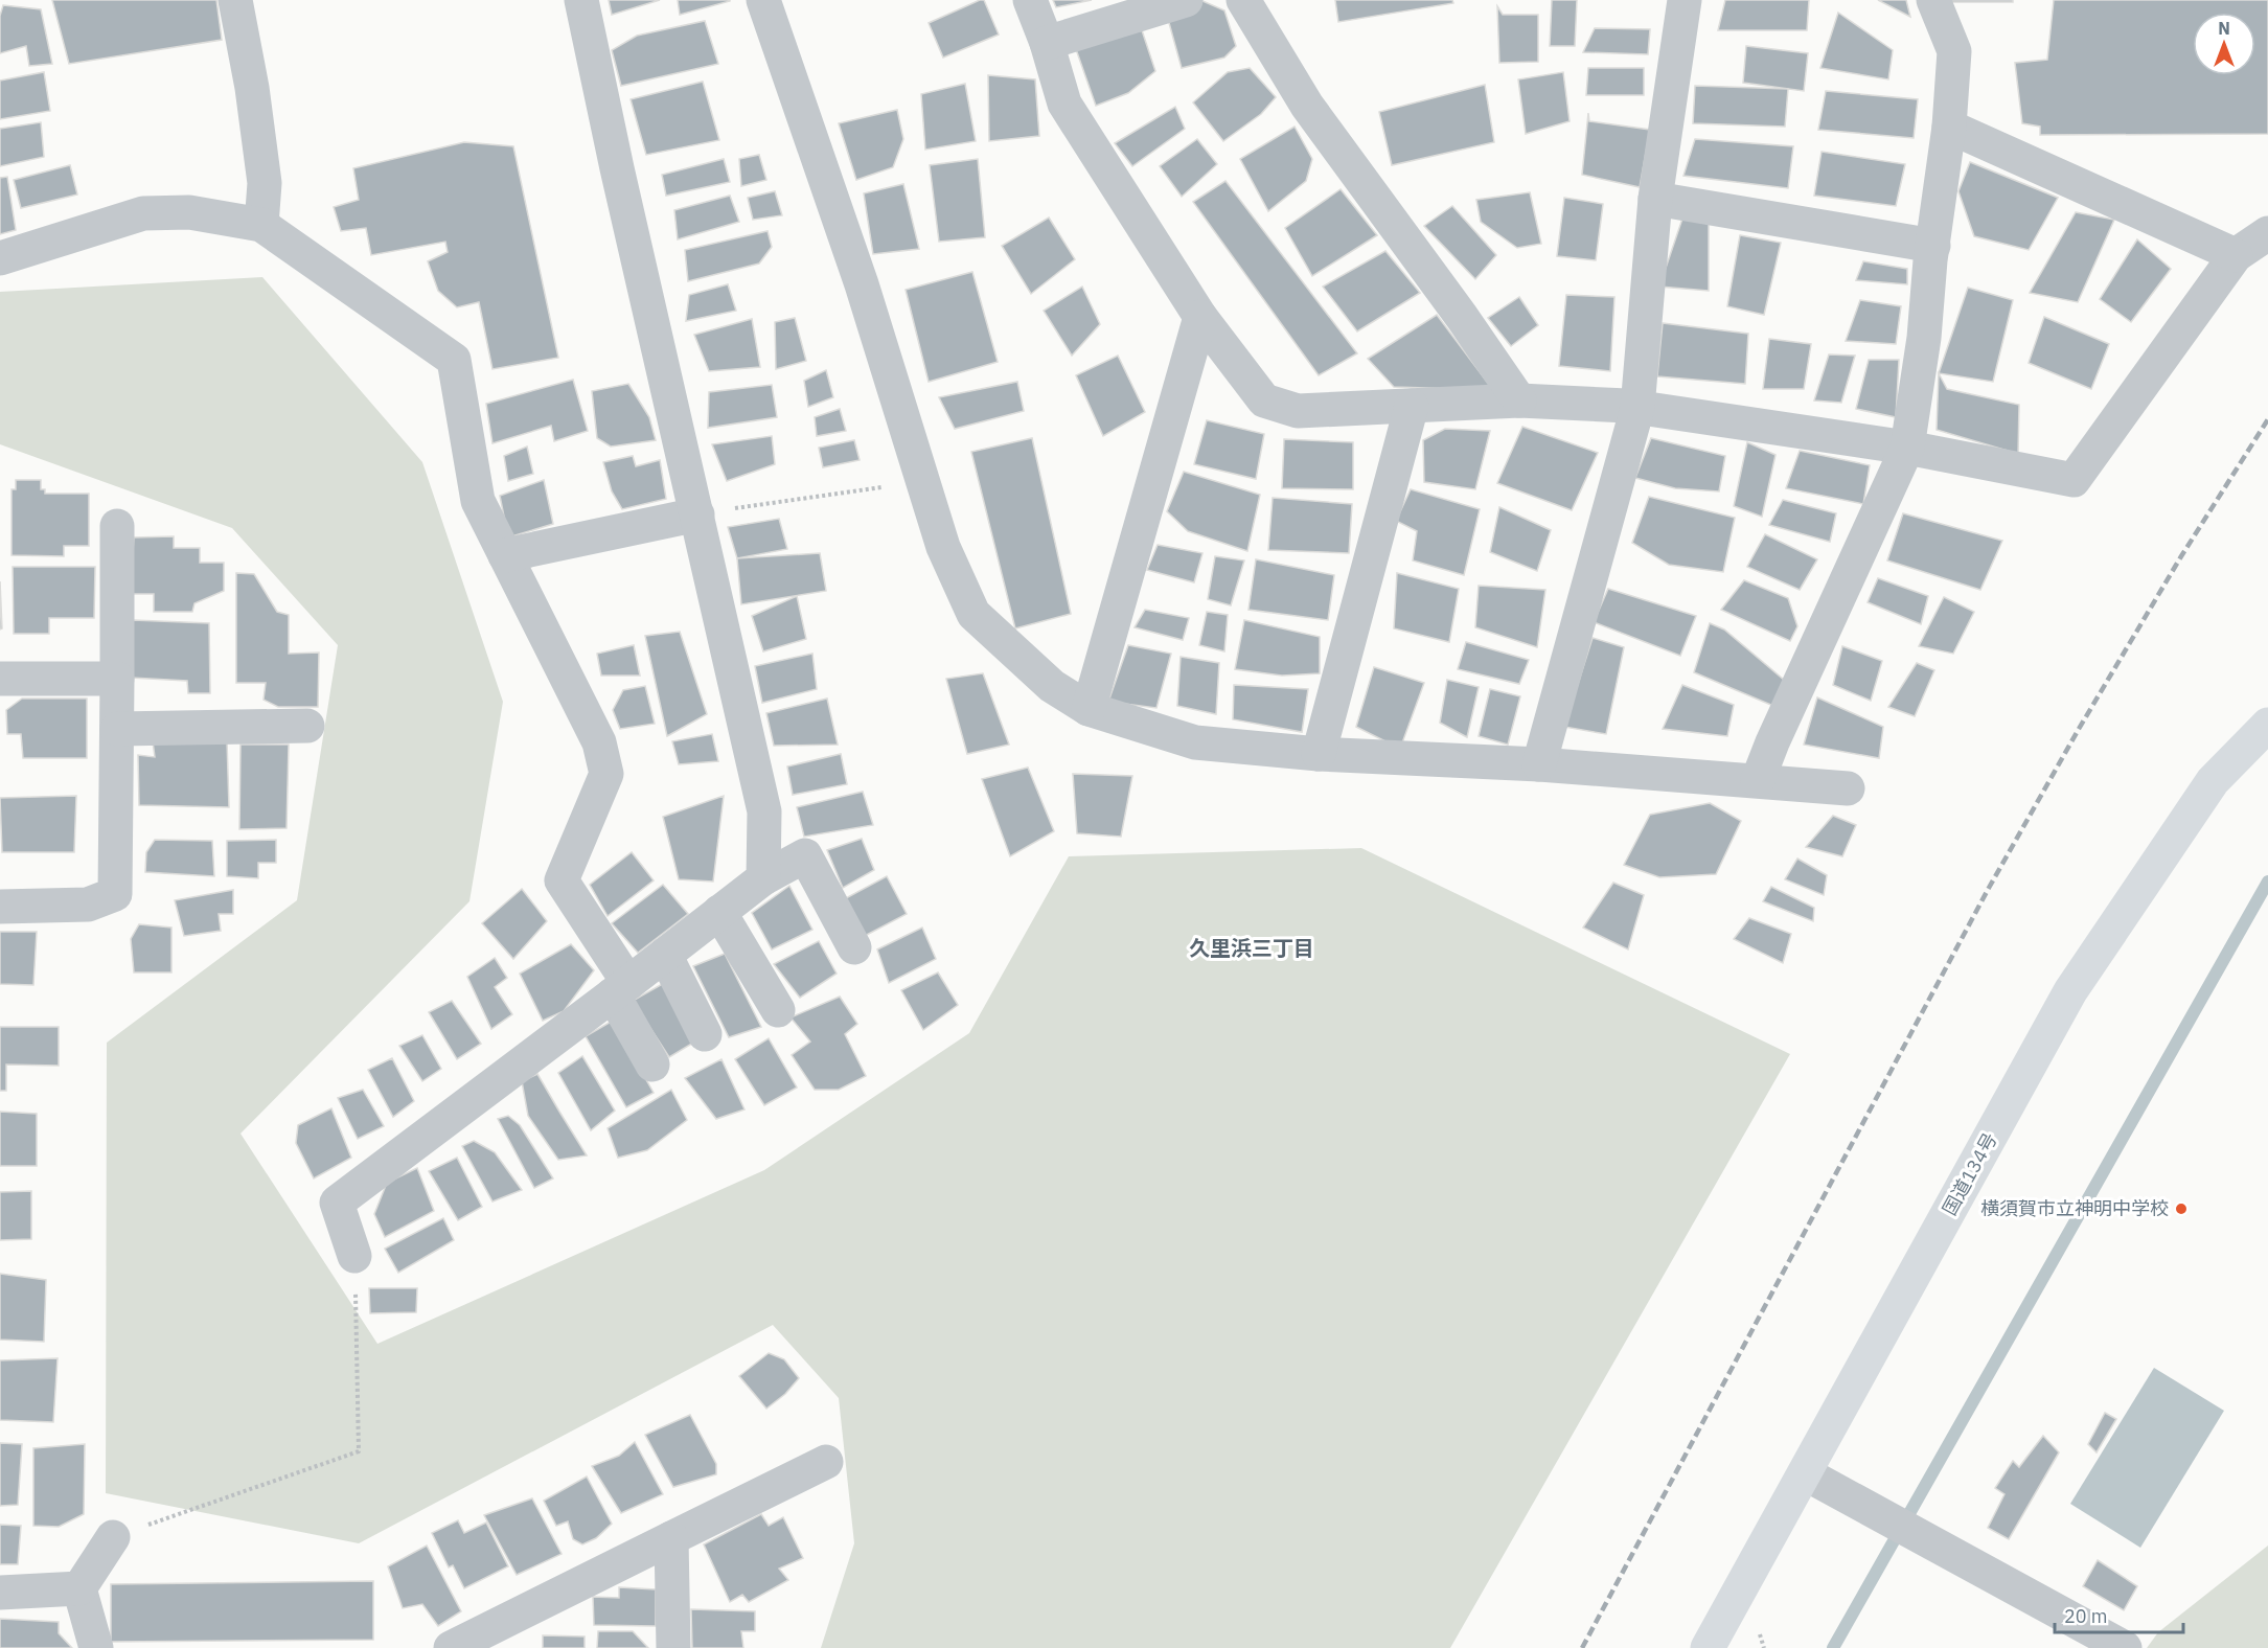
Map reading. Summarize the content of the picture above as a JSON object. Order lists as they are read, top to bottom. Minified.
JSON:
{"streets":{"highway":["国道134号"]},"districts":["久里浜三丁目"],"places":["横須賀市立神明中学校"],"scale_bar":"20 m","north":"top"}
